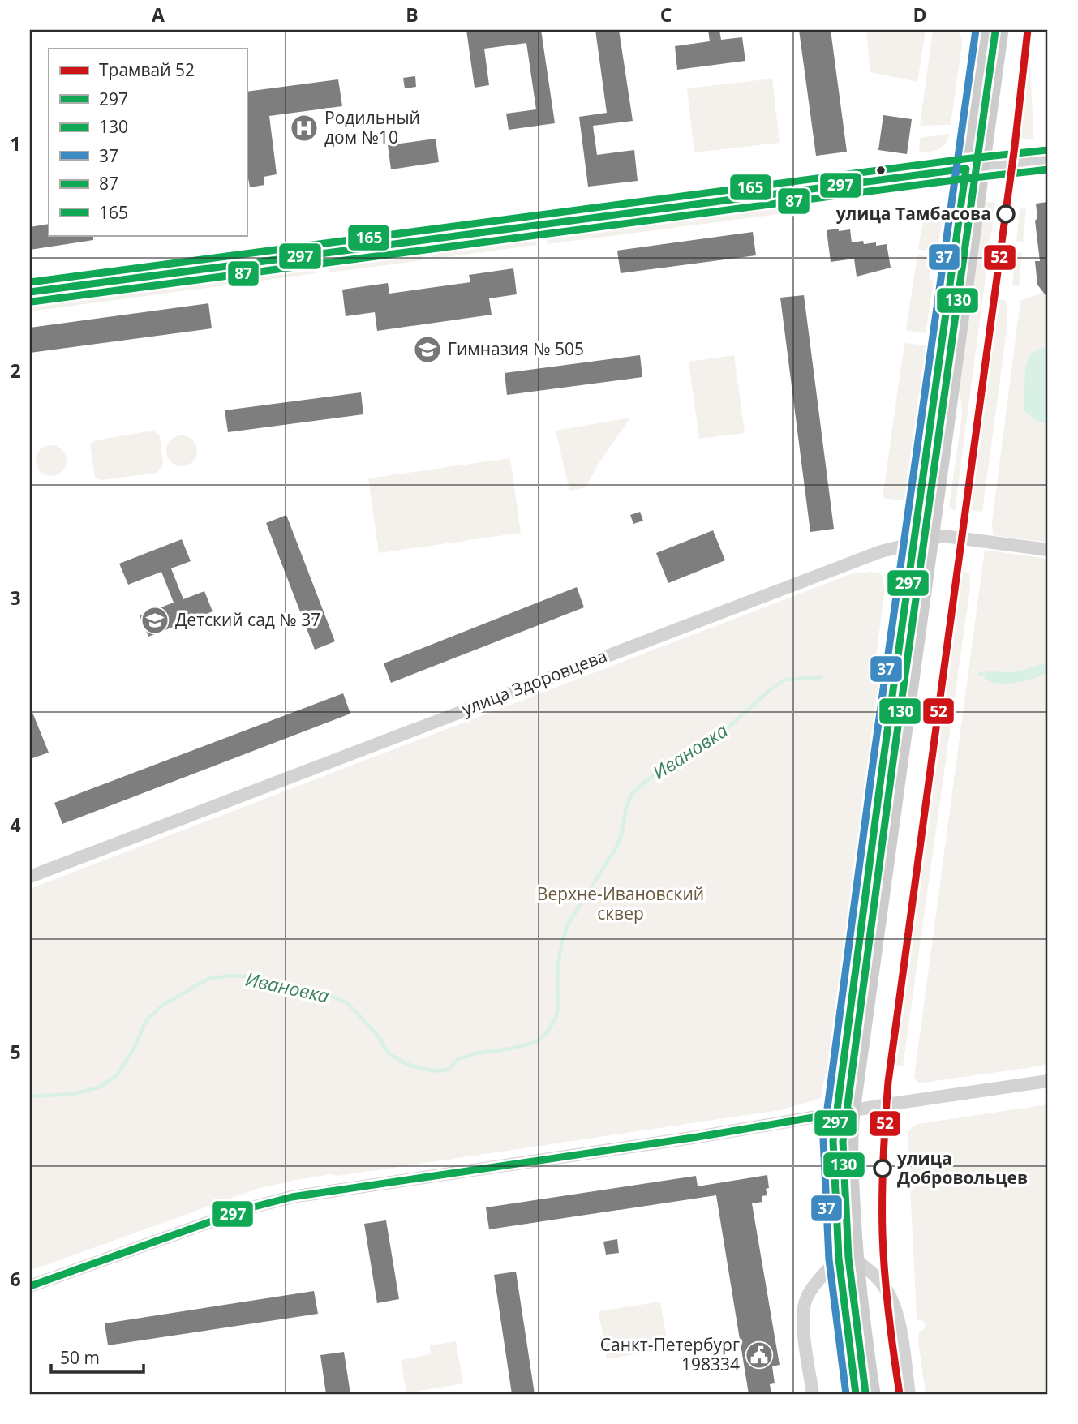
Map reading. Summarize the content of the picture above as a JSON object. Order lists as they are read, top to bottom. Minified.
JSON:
{"streets":{"street":["улица Здоровцева"]},"water":["Ивановка"],"parks":["Верхне-Ивановский сквер"],"places":{"hospital":["Родильный дом №10"],"other":["улица Тамбасова","улица Добровольцев"],"school or university":["Гимназия № 505","Детский сад № 37"],"public building":["Санкт-Петербург 198334"]},"lines":["tram line 52","transit line 37","transit line 130","transit line 165","transit line 297","transit line 87"],"legend":["Трамвай 52","297","130","37","87","165"],"scale_bar":"50 m","grid":{"columns":["A","B","C","D"],"rows":["1","2","3","4","5","6"]}}
